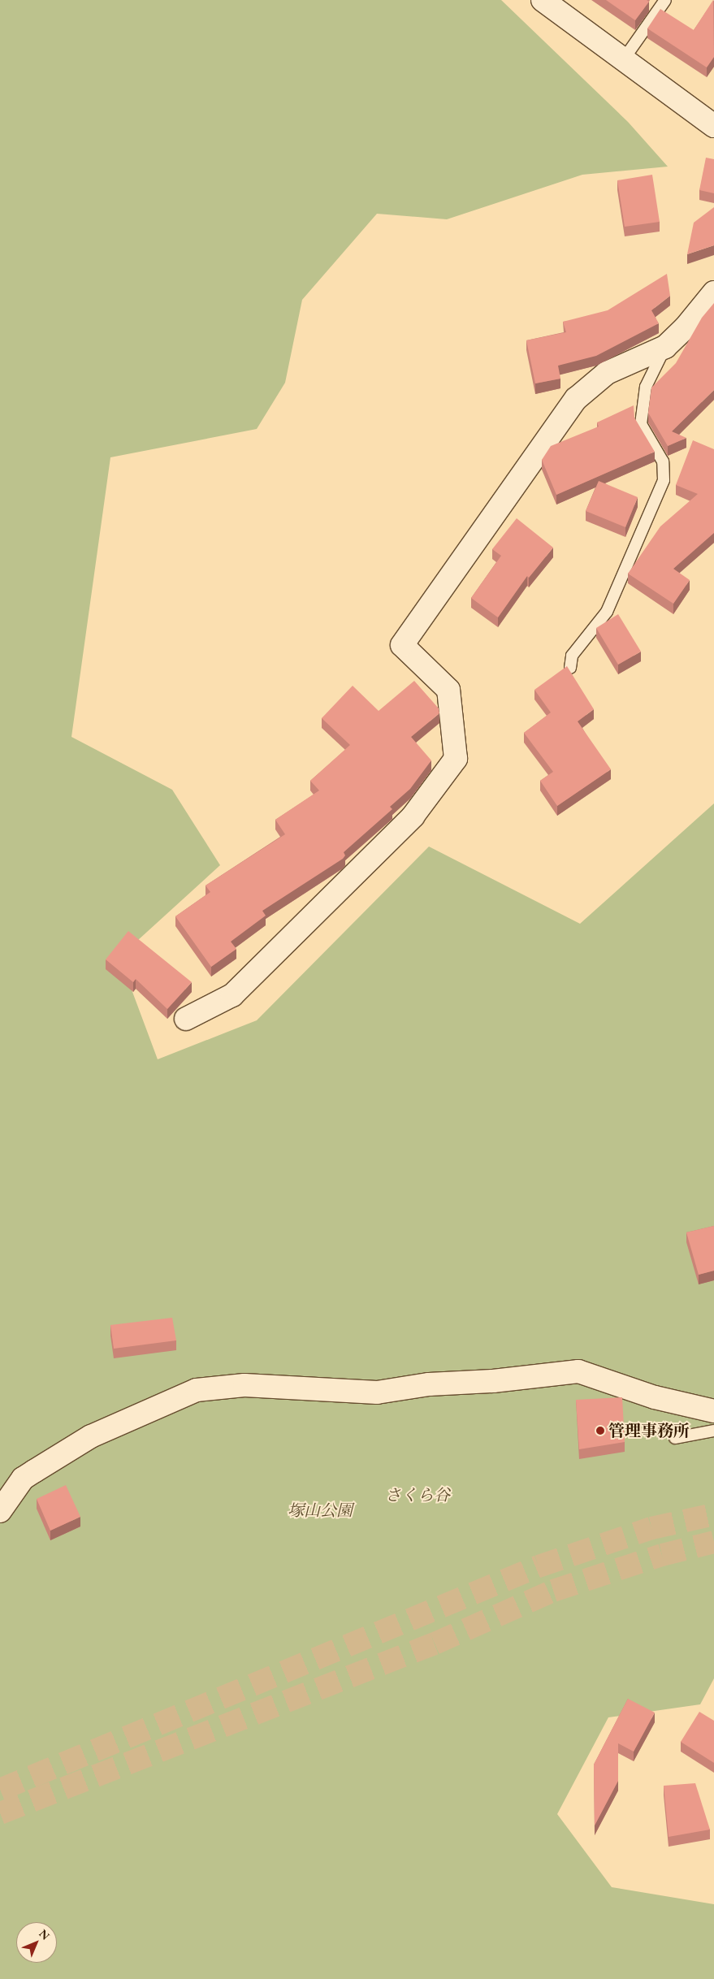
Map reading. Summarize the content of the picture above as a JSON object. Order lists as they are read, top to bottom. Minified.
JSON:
{"parks":["さくら谷","塚山公園"],"places":["管理事務所"],"north":"top right"}
